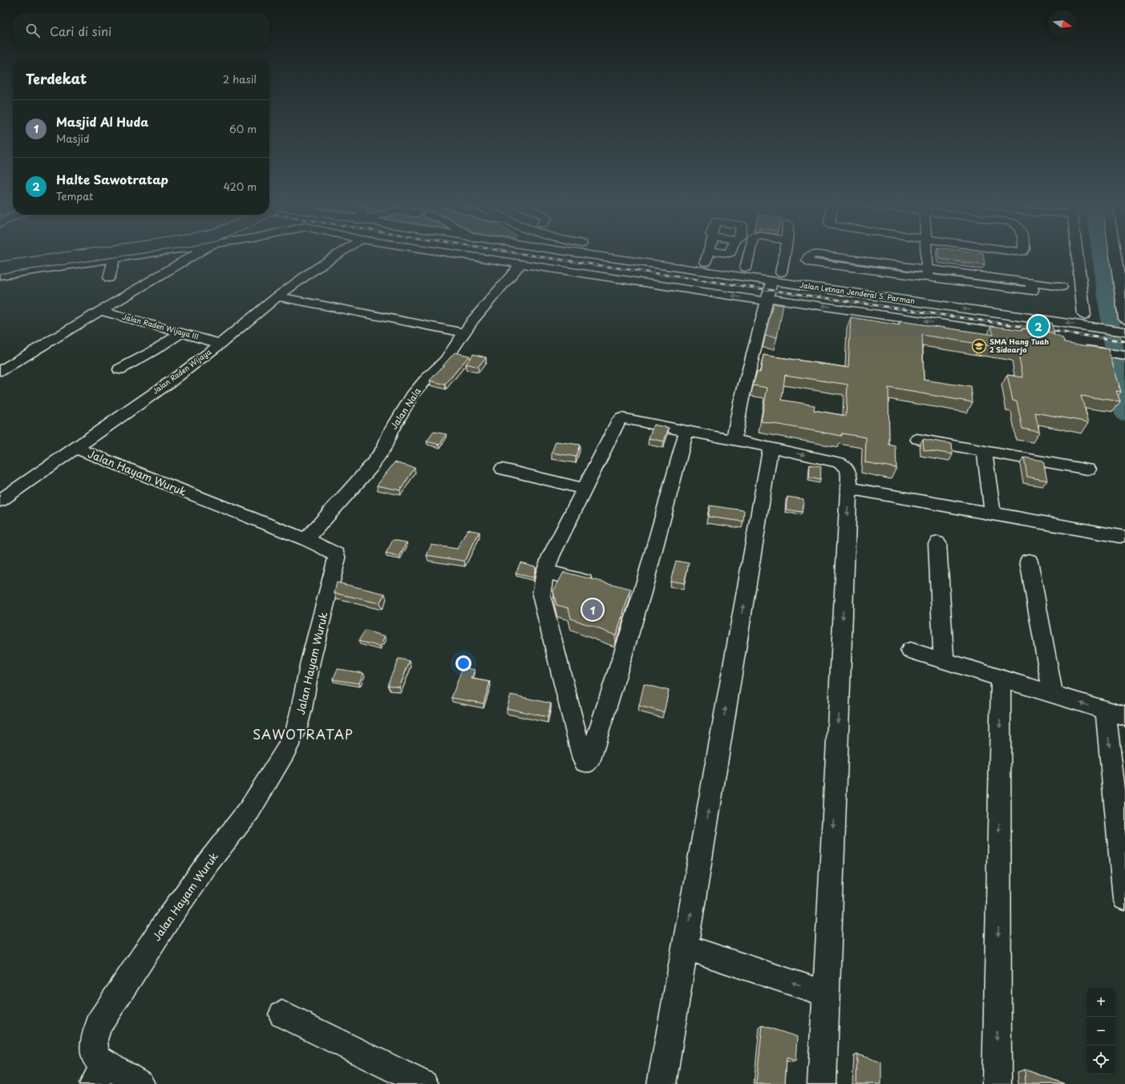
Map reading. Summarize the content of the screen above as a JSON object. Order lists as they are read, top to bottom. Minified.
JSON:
{"streets":{"highway":["Jalan Letnan Jenderal S. Parman"],"street":["Jalan Raden Wijaya III","Jalan Raden Wijaya","Jalan Nala","Jalan Hayam Wuruk"]},"crossings":[["Jalan Raden Wijaya III","Jalan Raden Wijaya"],["Jalan Raden Wijaya","Jalan Hayam Wuruk"],["Jalan Nala","Jalan Hayam Wuruk"]],"districts":["SAWOTRATAP"],"places":{"school or university":["SMA Hang Tuah 2 Sidoarjo"]},"north":"right","page":{"search":"Cari di sini","heading":["Terdekat","2 hasil"],"list":[{"mark":"1","name":"Masjid Al Huda","note":"Masjid","value":"60 m"},{"mark":"2","name":"Halte Sawotratap","note":"Tempat","value":"420 m"}],"pins":["2","1"],"map_buttons":["+","−"]}}
